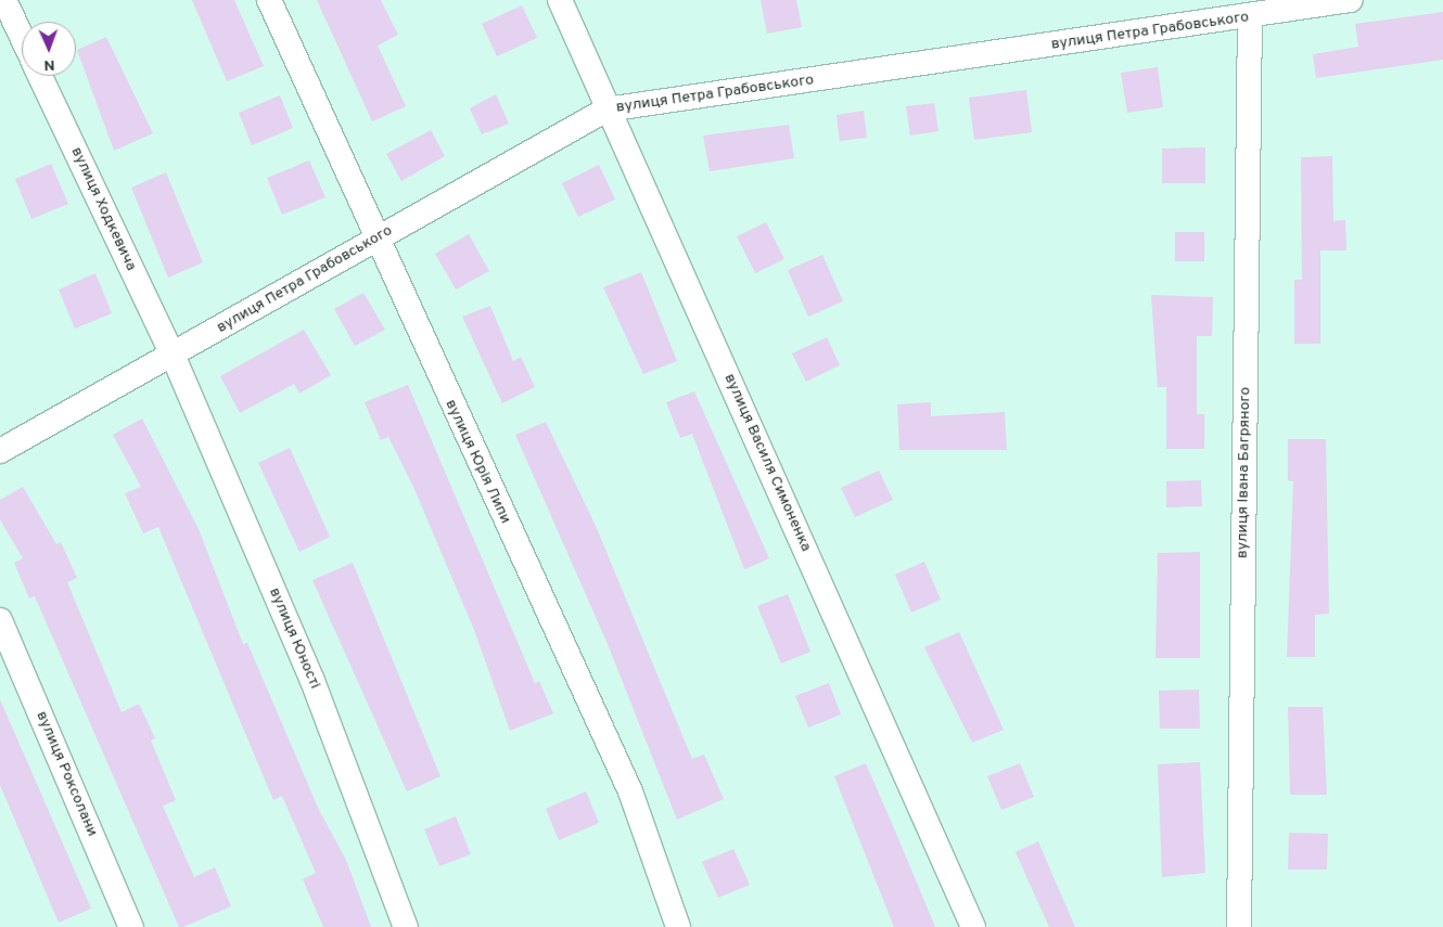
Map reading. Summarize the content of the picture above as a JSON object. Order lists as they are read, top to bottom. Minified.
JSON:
{"streets":{"street":["вулиця Петра Грабовського","вулиця Ходкевича","вулиця Юрія Липи","вулиця Василя Симоненка","вулиця Івана Багряного","вулиця Юності","вулиця Роксолани"]},"crossings":[["вулиця Петра Грабовського","вулиця Ходкевича"],["вулиця Петра Грабовського","вулиця Юрія Липи"],["вулиця Петра Грабовського","вулиця Василя Симоненка"],["вулиця Петра Грабовського","вулиця Івана Багряного"],["вулиця Петра Грабовського","вулиця Юності"],["вулиця Ходкевича","вулиця Юності"]],"north":"bottom"}
